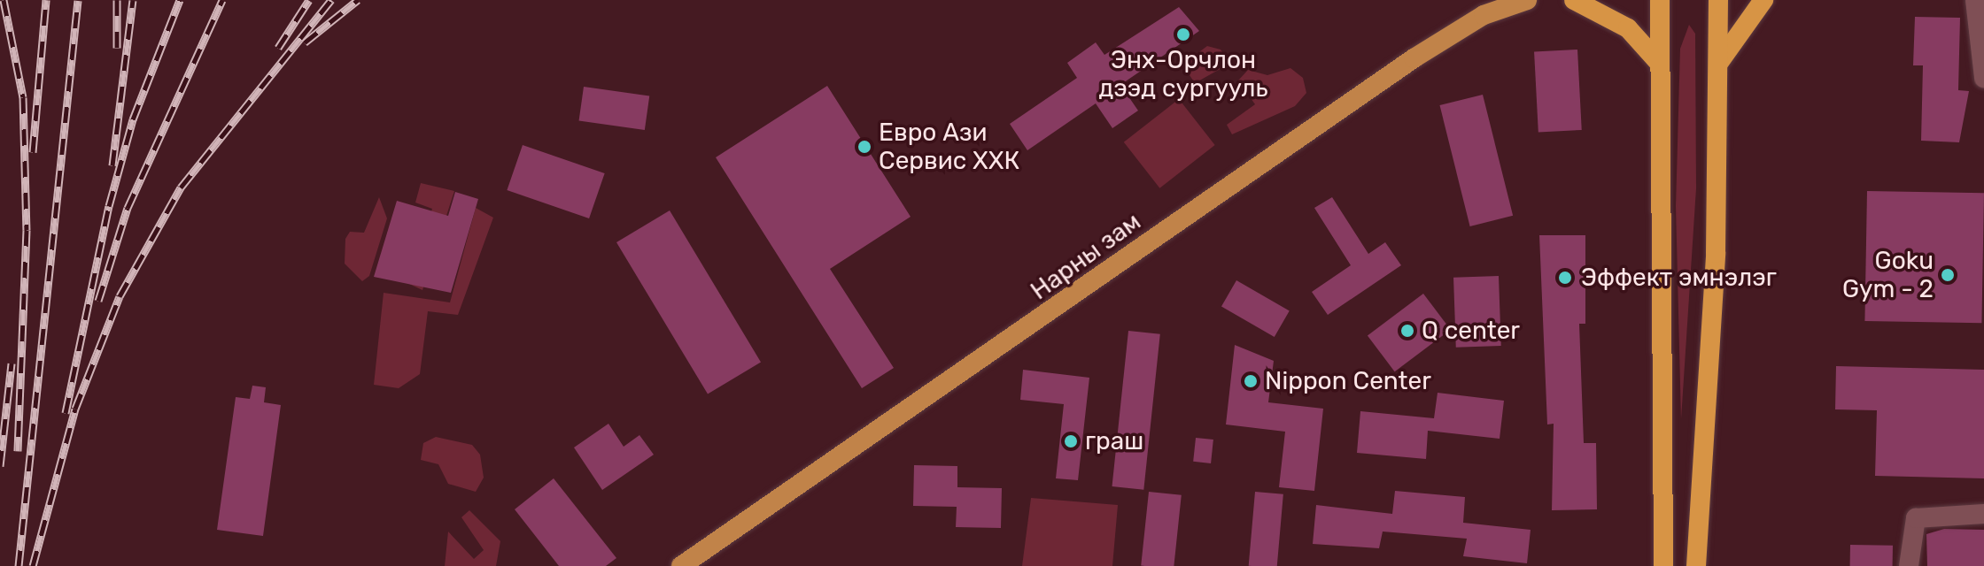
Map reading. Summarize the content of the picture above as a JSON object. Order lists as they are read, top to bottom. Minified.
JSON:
{"streets":{"main road":["Нарны зам"]},"places":["Энх-Орчлон дээд сургууль","Евро Ази Сервис ХХК","Goku Gym - 2","Эффект эмнэлэг","Q center","Nippon Center","граш"]}
